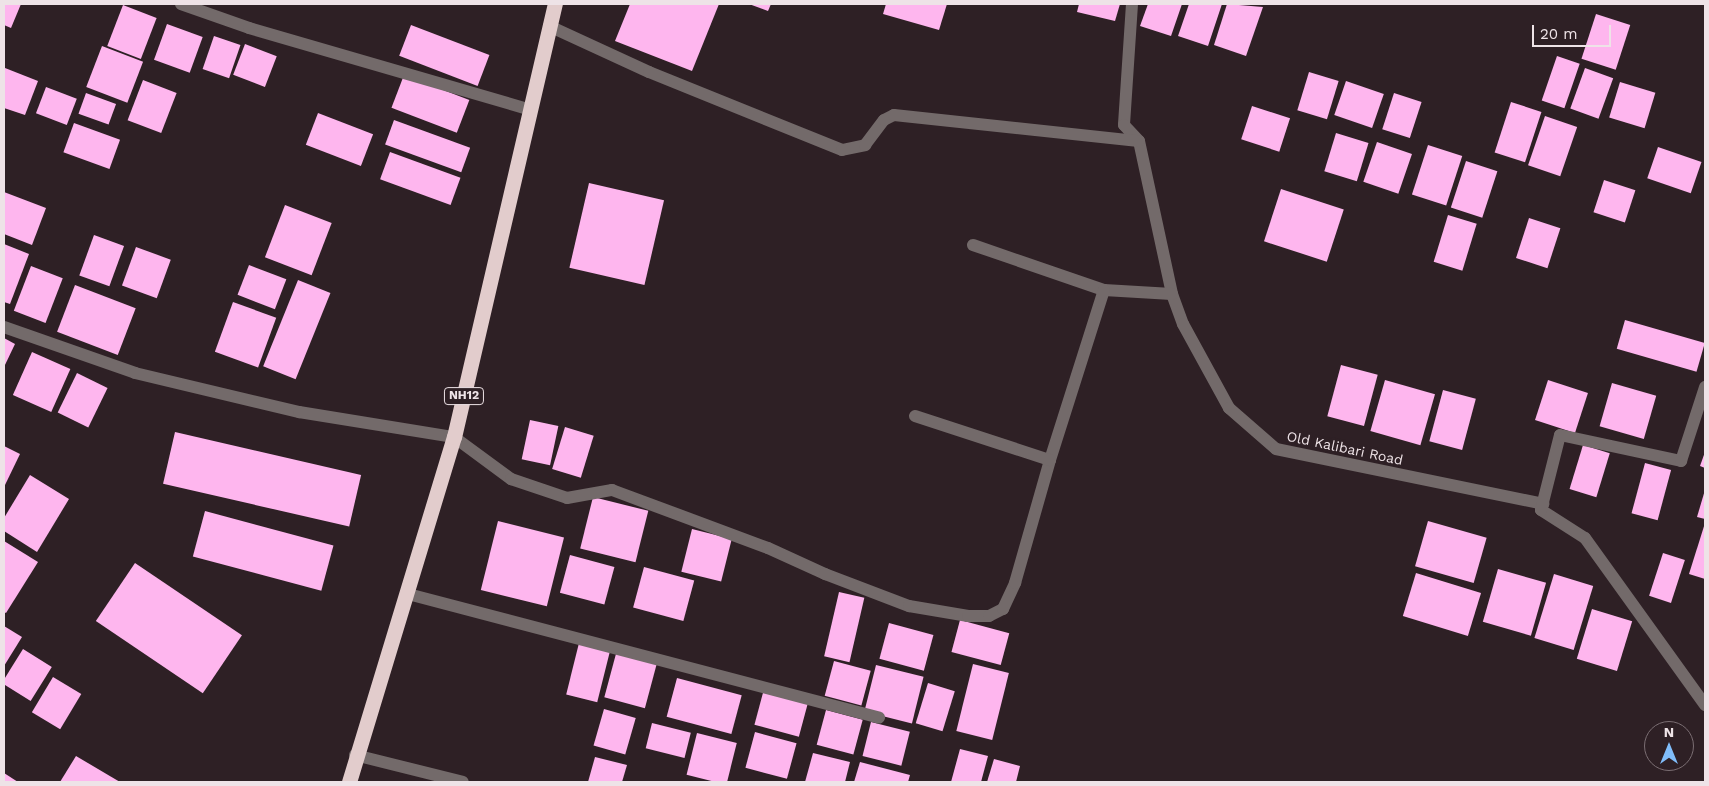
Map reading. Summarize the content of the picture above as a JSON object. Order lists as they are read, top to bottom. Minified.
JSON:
{"streets":{"highway":["NH12"],"street":["Old Kalibari Road"]},"scale_bar":"20 m","north":"top"}
